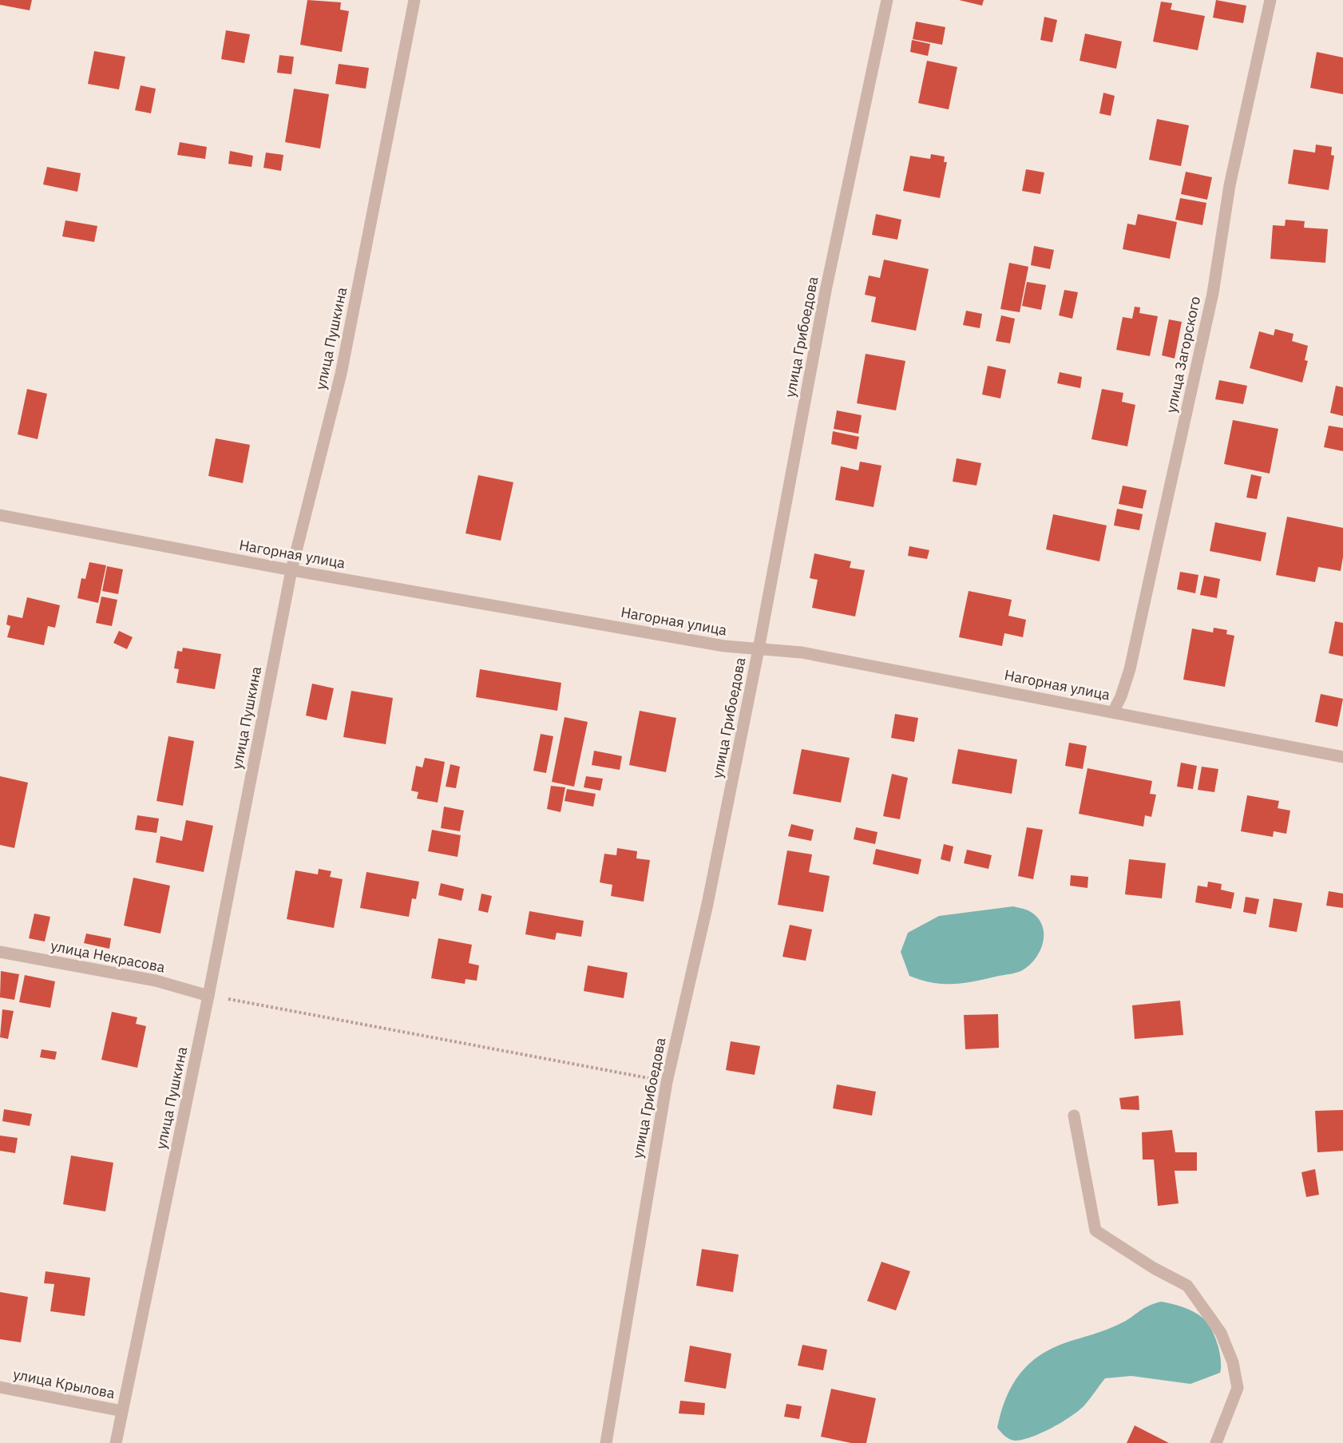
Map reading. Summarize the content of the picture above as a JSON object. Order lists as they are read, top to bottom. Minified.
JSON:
{"streets":{"street":["улица Грибоедова","улица Пушкина","улица Загорского","Нагорная улица","улица Некрасова","улица Крылова"]},"crossings":[["улица Грибоедова","Нагорная улица"],["улица Пушкина","Нагорная улица"],["улица Пушкина","улица Некрасова"],["улица Пушкина","улица Крылова"],["улица Загорского","Нагорная улица"]]}
